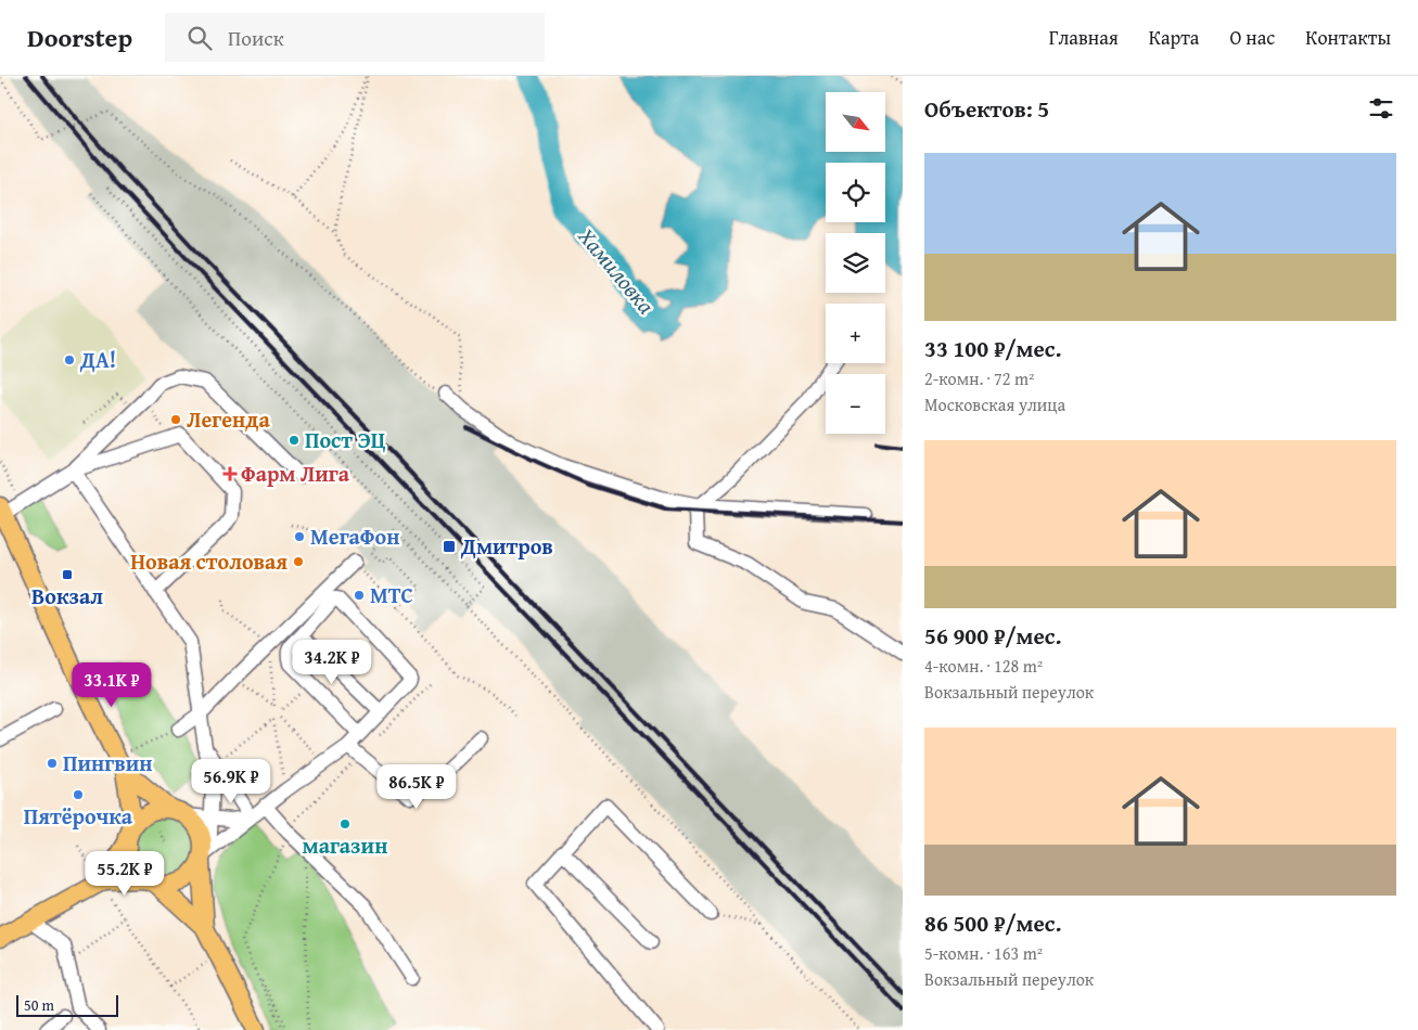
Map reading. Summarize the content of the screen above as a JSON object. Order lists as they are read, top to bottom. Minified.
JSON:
{"water":["Хамиловка"],"places":{"other":["ДА!","Легенда","Пост ЭЦ","МегаФон","Новая столовая","МТС","Пингвин","Пятёрочка","магазин"],"health":["Фарм Лига"],"transit":["Дмитров","Вокзал"]},"scale_bar":"50 m","north":"bottom right","page":{"header":"Doorstep","search":"Поиск","nav":["Главная","Карта","О нас","Контакты"],"heading":"Объектов: 5","map_buttons":["+","−"],"list":[{"name":"33 100 ₽/мес.","note":"2-комн. · 72 m² · Московская улица"},{"name":"56 900 ₽/мес.","note":"4-комн. · 128 m² · Вокзальный переулок"},{"name":"86 500 ₽/мес.","note":"5-комн. · 163 m² · Вокзальный переулок"}],"price":["34.2K ₽","33.1K ₽","56.9K ₽","86.5K ₽","55.2K ₽"],"scale":"50 m"}}
